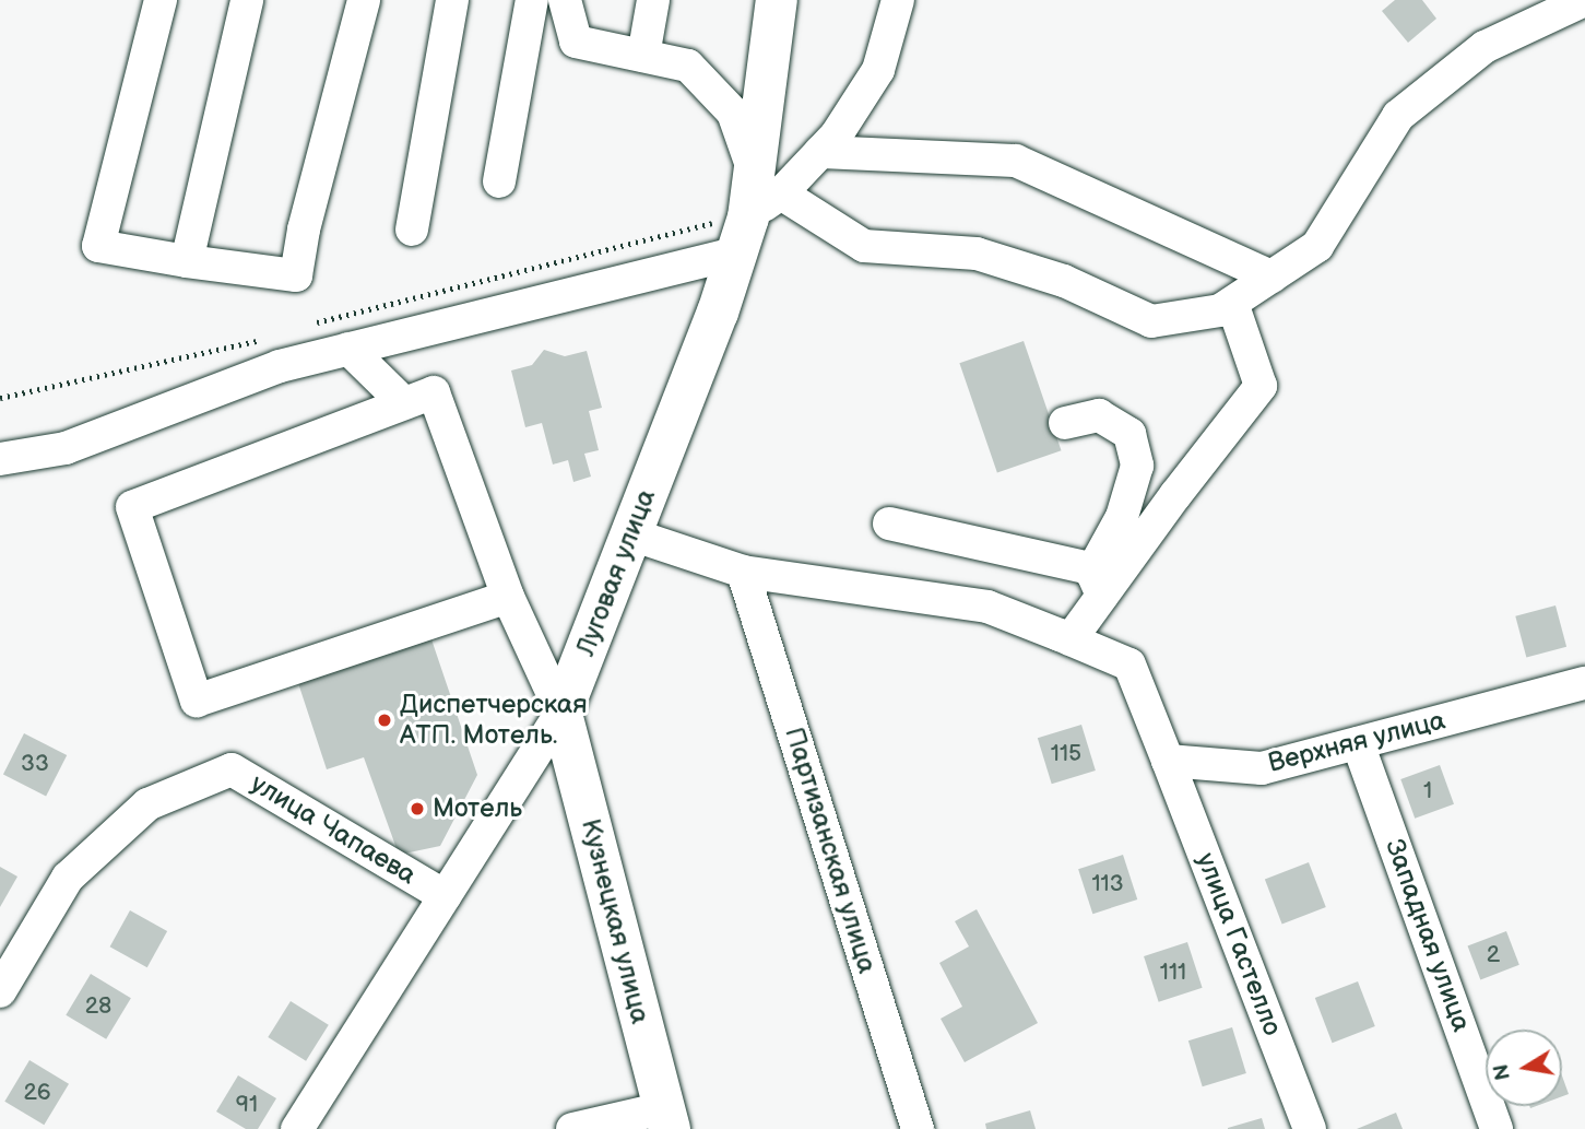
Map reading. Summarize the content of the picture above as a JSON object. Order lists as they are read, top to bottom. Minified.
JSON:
{"streets":{"main road":["Луговая улица","Кузнецкая улица"],"street":["Верхняя улица","улица Чапаева","Партизанская улица","Западная улица","улица Гастелло"]},"crossings":[["Луговая улица","улица Чапаева"],["Луговая улица","Кузнецкая улица"],["Верхняя улица","Западная улица"],["Верхняя улица","улица Гастелло"]],"places":["Диспетчерская АТП. Мотель.","Мотель"],"house_numbers":["115","33","1","113","2","111","28","26","91"],"north":"left"}
